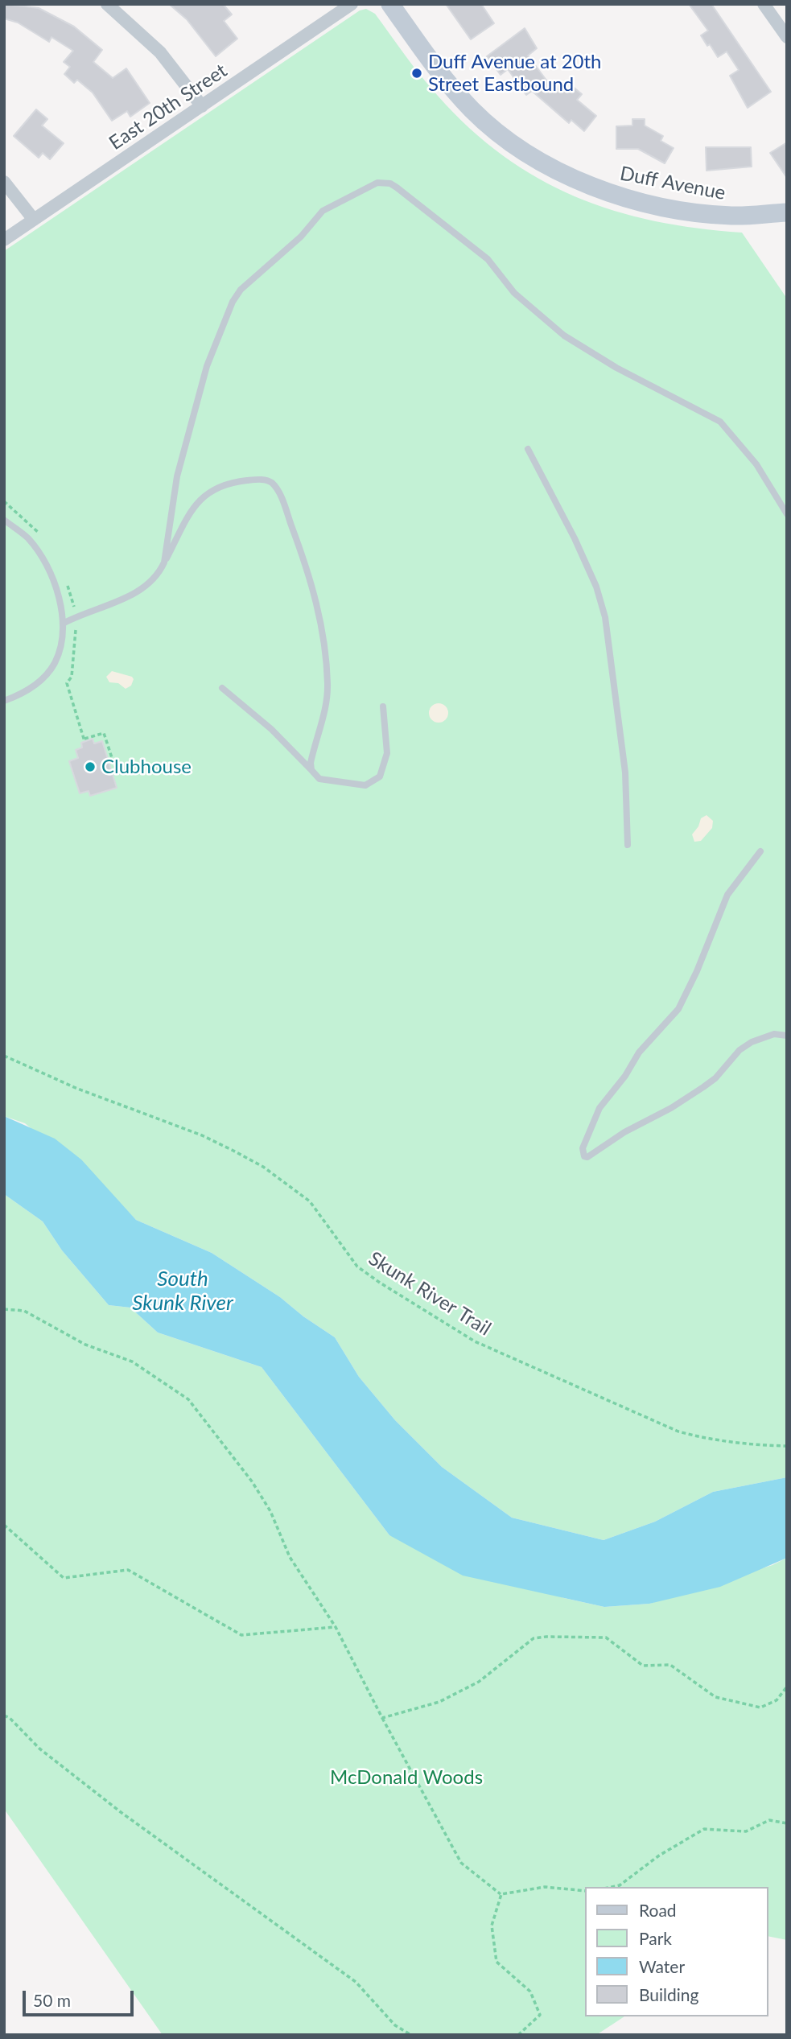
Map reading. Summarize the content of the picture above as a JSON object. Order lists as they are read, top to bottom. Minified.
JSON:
{"streets":{"main road":["Duff Avenue"],"street":["East 20th Street"],"path":["Skunk River Trail"]},"water":["South Skunk River"],"parks":["McDonald Woods"],"places":["Duff Avenue at 20th Street Eastbound","Clubhouse"],"legend":["Road","Park","Water","Building"],"scale_bar":"50 m"}
